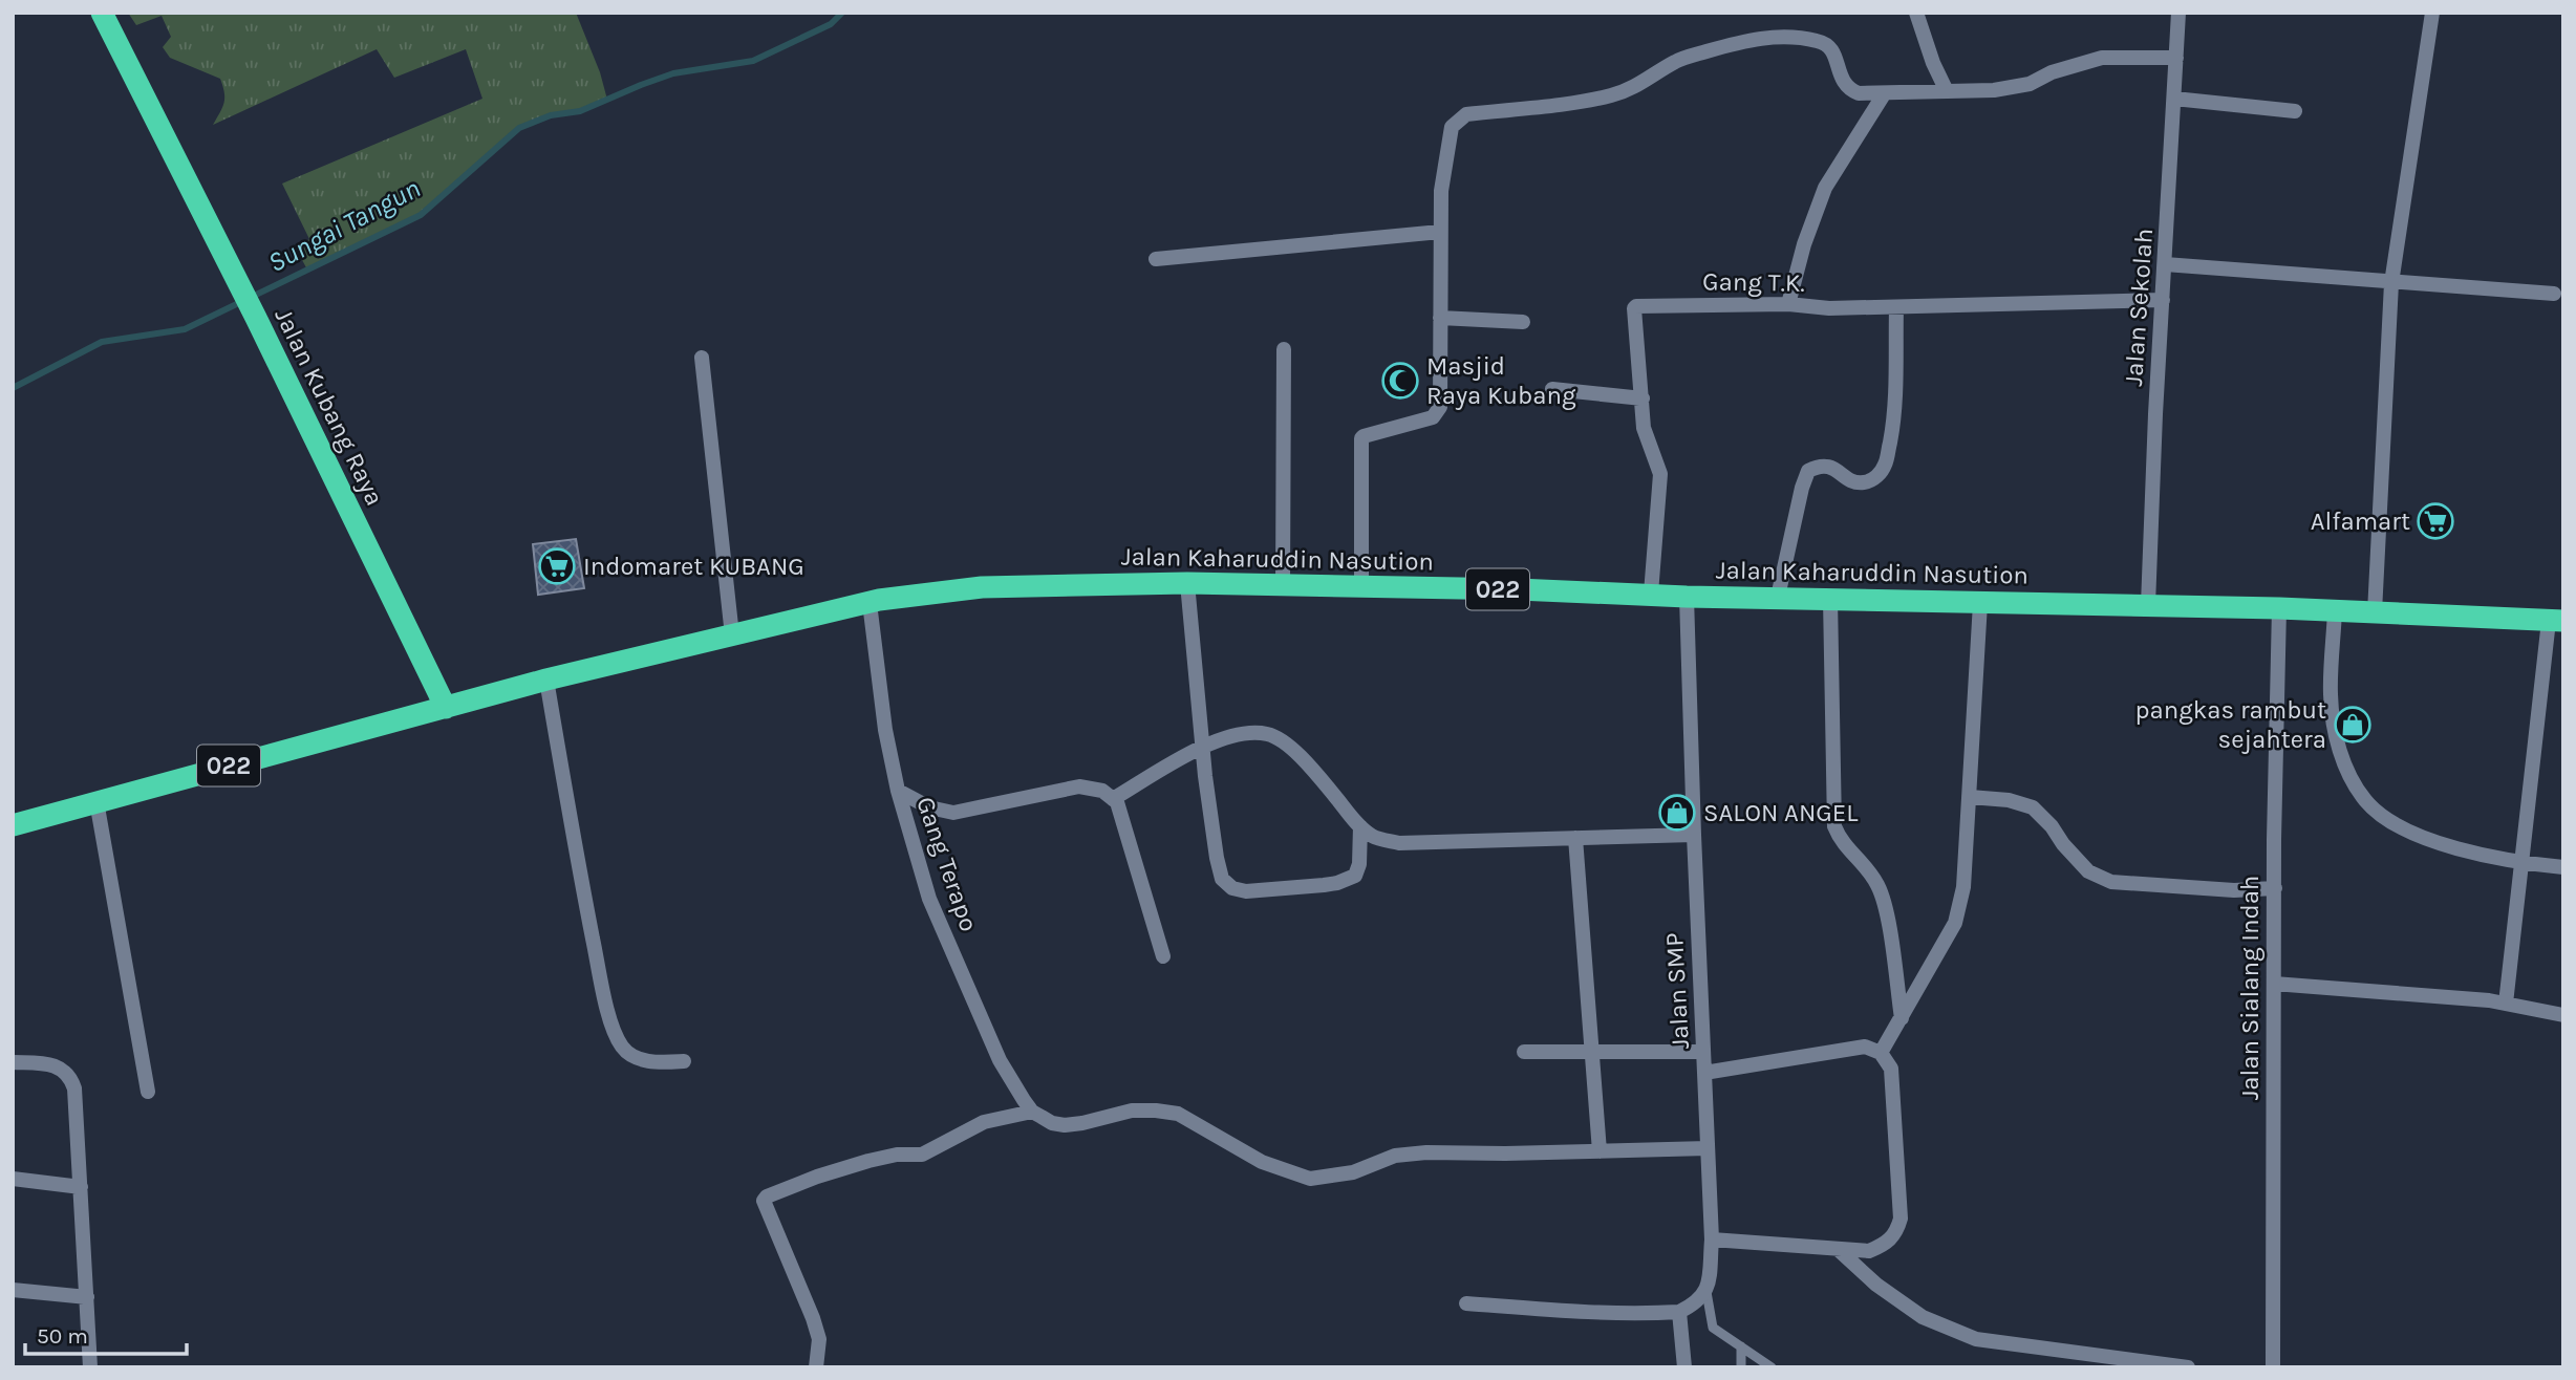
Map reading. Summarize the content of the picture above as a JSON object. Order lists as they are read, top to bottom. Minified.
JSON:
{"streets":{"highway":["Jalan Kubang Raya","Jalan Kaharuddin Nasution","022"],"street":["Gang T.K.","Jalan Sekolah","Gang Terapo","Jalan Sialang Indah","Jalan SMP"]},"crossings":[["Gang T.K.","Jalan Sekolah"],["Gang T.K.","Jalan Kaharuddin Nasution"],["Jalan Sekolah","Jalan Kaharuddin Nasution"],["Jalan Kubang Raya","Jalan Kaharuddin Nasution"],["Jalan Kubang Raya","022"],["Jalan Kaharuddin Nasution","022"],["Jalan Kaharuddin Nasution","Gang Terapo"],["Jalan Kaharuddin Nasution","Jalan Sialang Indah"],["Jalan Kaharuddin Nasution","Jalan SMP"]],"water":["Sungai Tangun"],"places":{"mosque":["Masjid Raya Kubang"],"supermarket":["Alfamart","Indomaret KUBANG"],"shop":["pangkas rambut sejahtera","SALON ANGEL"]},"scale_bar":"50 m"}
